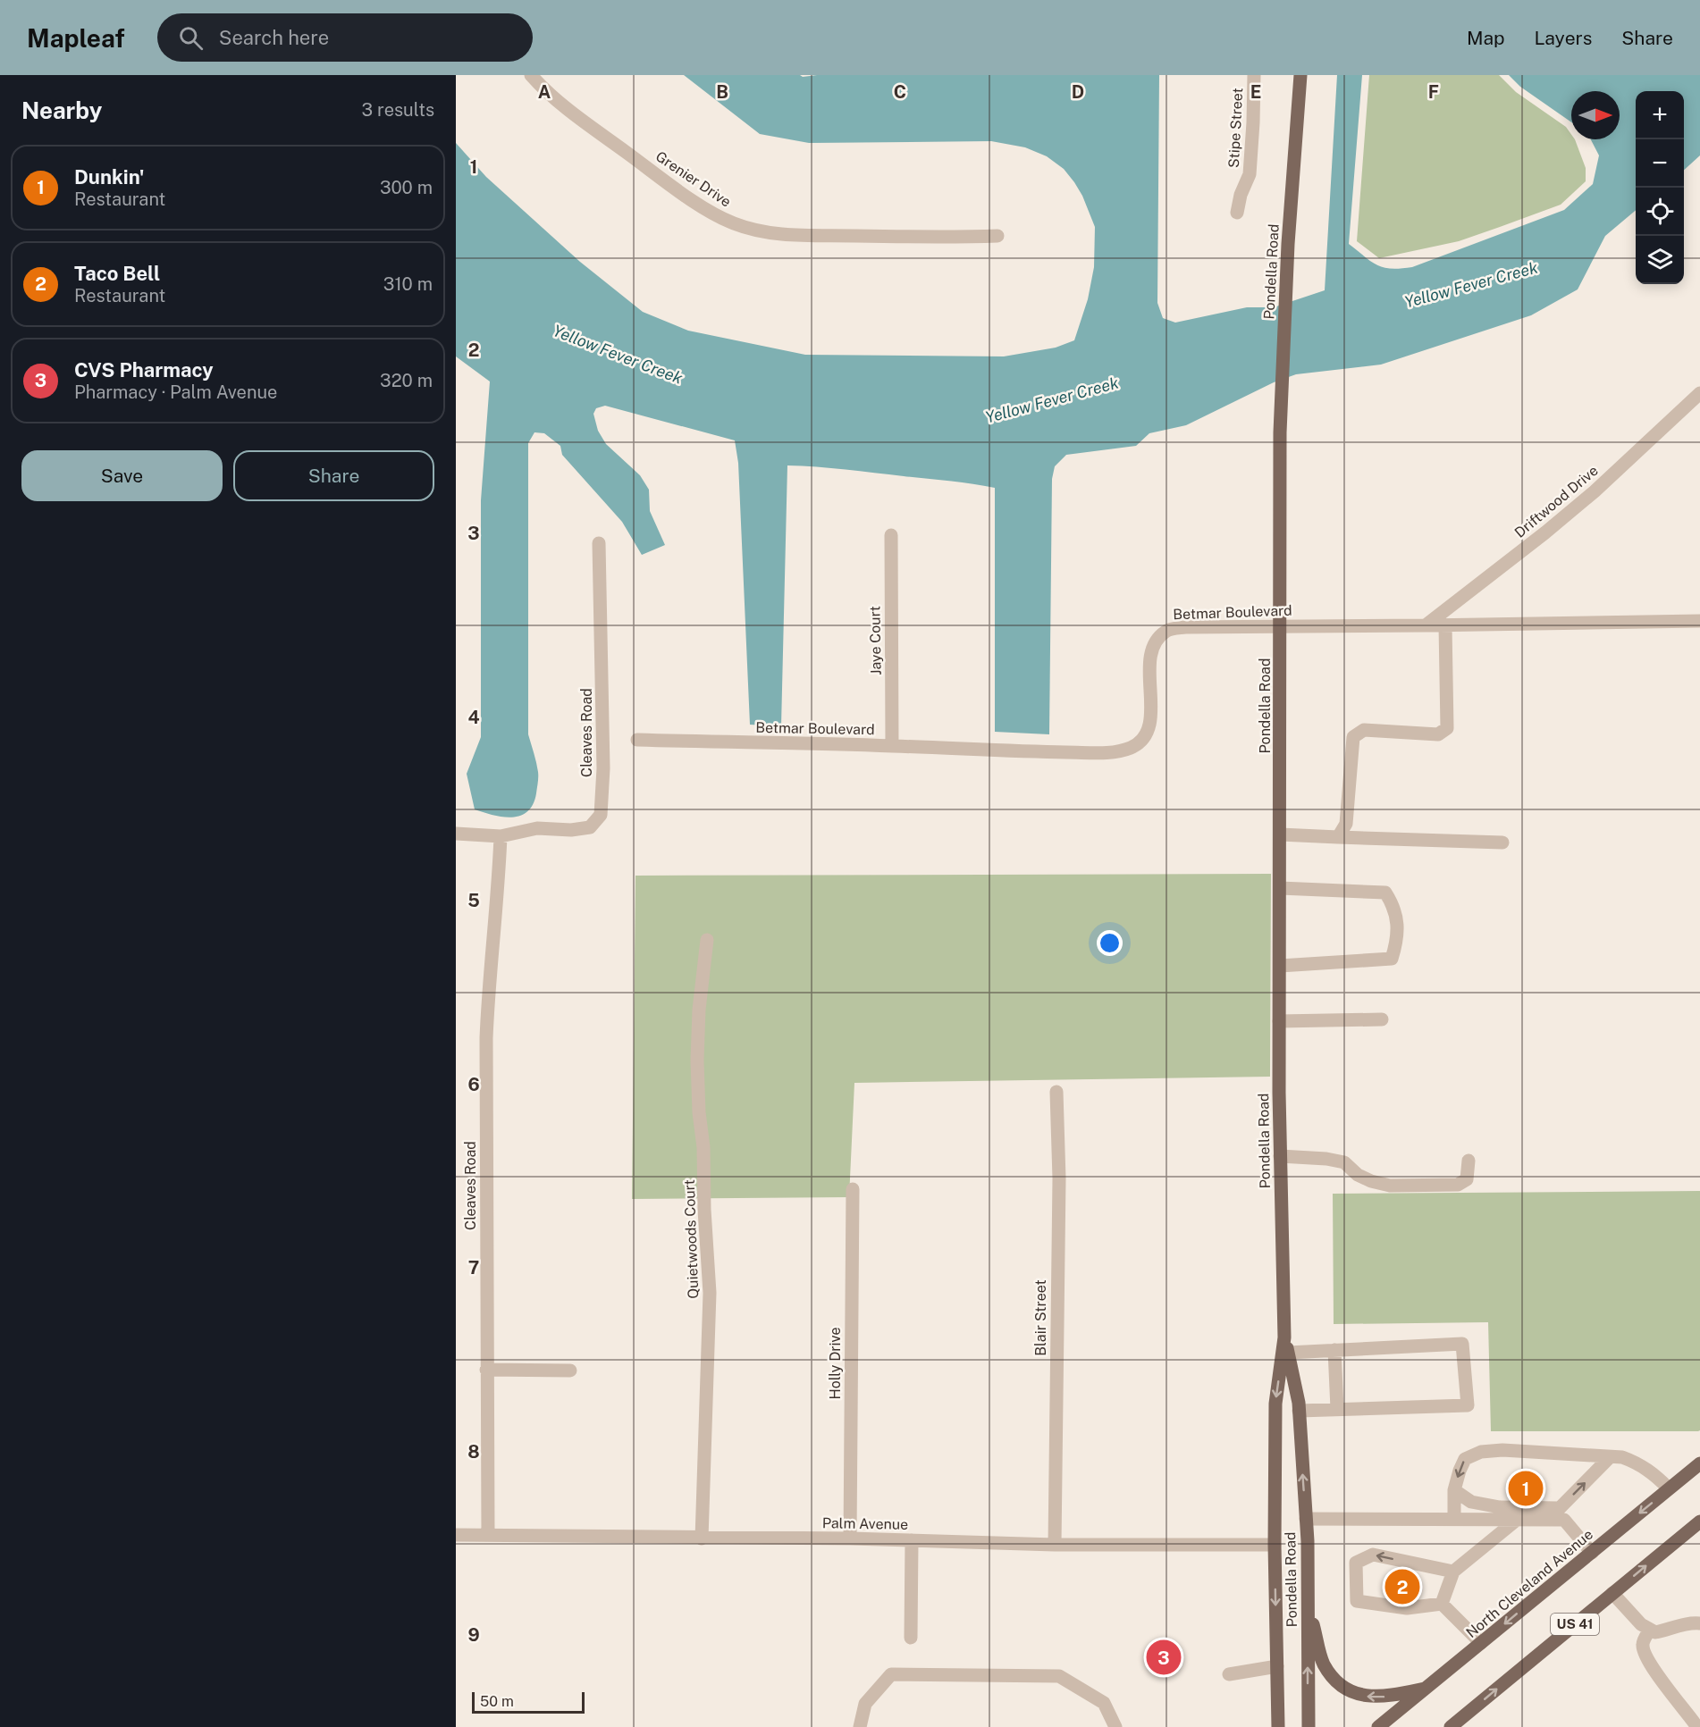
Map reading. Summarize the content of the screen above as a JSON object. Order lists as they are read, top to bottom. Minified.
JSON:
{"streets":{"main road":["Pondella Road","North Cleveland Avenue","US 41"],"street":["Stipe Street","Grenier Drive","Driftwood Drive","Betmar Boulevard","Jaye Court","Cleaves Road","Quietwoods Court","Blair Street","Holly Drive","Palm Avenue"]},"crossings":[["Pondella Road","Betmar Boulevard"],["Pondella Road","Palm Avenue"],["Driftwood Drive","Betmar Boulevard"],["Betmar Boulevard","Jaye Court"],["Cleaves Road","Palm Avenue"],["Quietwoods Court","Palm Avenue"],["Blair Street","Palm Avenue"],["Holly Drive","Palm Avenue"]],"water":["Yellow Fever Creek"],"scale_bar":"50 m","north":"right","page":{"header":"Mapleaf","search":"Search here","nav":["Map","Layers","Share"],"heading":["Nearby","3 results"],"map_buttons":["+","−"],"list":[{"mark":"1","name":"Dunkin'","note":"Restaurant","value":"300 m"},{"mark":"2","name":"Taco Bell","note":"Restaurant","value":"310 m"},{"mark":"3","name":"CVS Pharmacy","note":"Pharmacy · Palm Avenue","value":"320 m"}],"buttons":["Save","Share"],"pins":["1","2","3"],"scale":"50 m"},"grid":{"columns":["A","B","C","D","E","F"],"rows":["1","2","3","4","5","6","7","8","9"]}}
